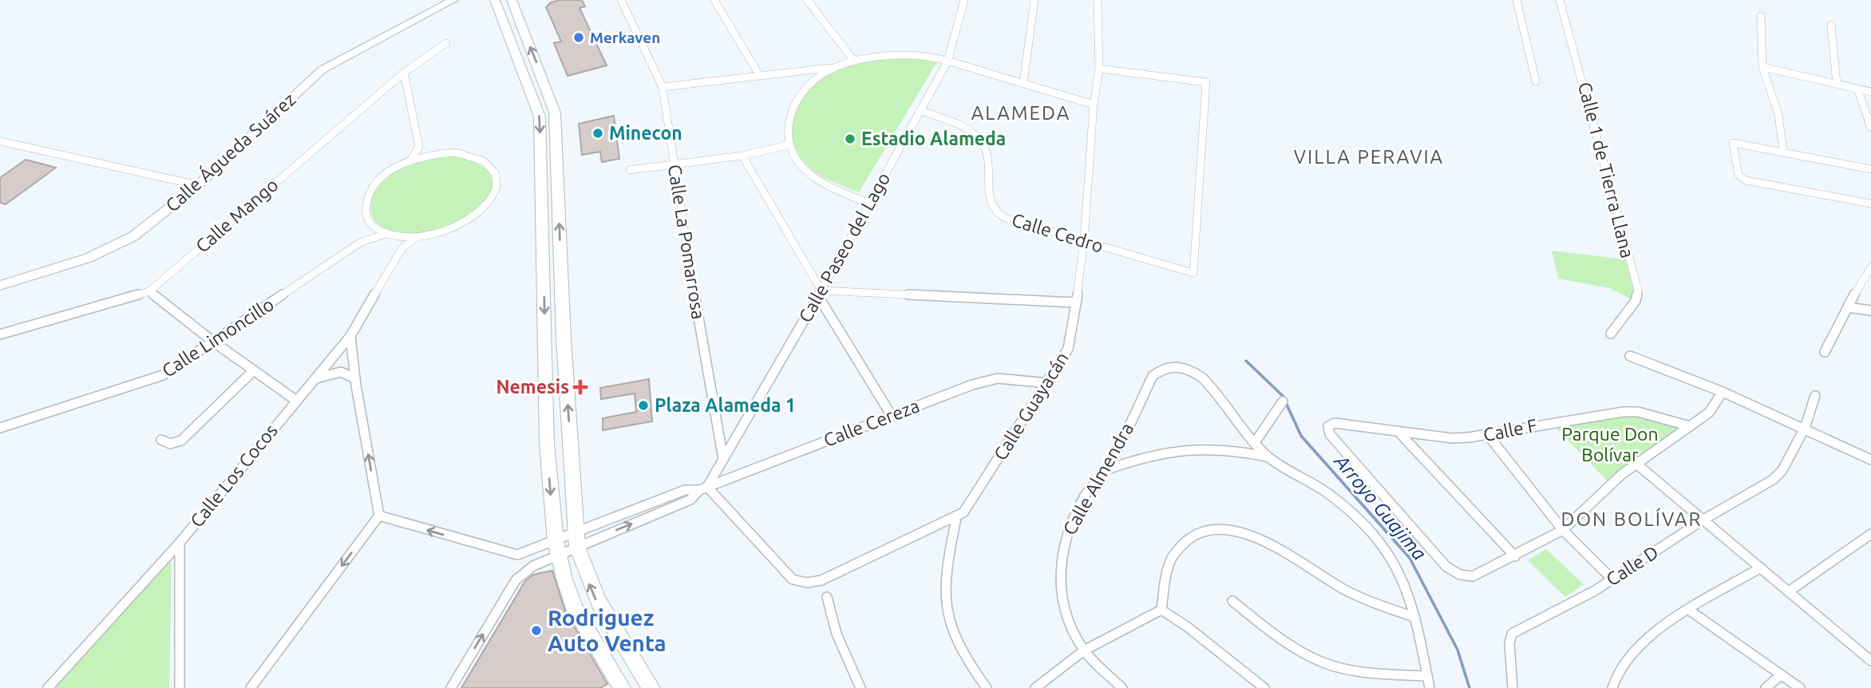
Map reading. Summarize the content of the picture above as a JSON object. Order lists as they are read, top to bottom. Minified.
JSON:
{"streets":{"street":["Calle Águeda Suárez","Calle 1 de Tierra Llana","Calle Mango","Calle Cedro","Calle La Pomarrosa","Calle Paseo del Lago","Calle Limoncillo","Calle Guayacán","Calle Cereza","Calle F","Calle Los Cocos","Calle Almendra","Calle D"]},"crossings":[["Calle Cedro","Calle Paseo del Lago"],["Calle Cedro","Calle Guayacán"],["Calle La Pomarrosa","Calle Paseo del Lago"],["Calle Paseo del Lago","Calle Guayacán"],["Calle Paseo del Lago","Calle Cereza"],["Calle Limoncillo","Calle Los Cocos"],["Calle Guayacán","Calle Cereza"]],"districts":["ALAMEDA","VILLA PERAVIA","DON BOLÍVAR"],"water":["Arroyo Guajima"],"parks":["Parque Don Bolívar"],"places":{"other":["Merkaven","Minecon","Estadio Alameda","Plaza Alameda 1","Rodriguez Auto Venta"],"health":["Nemesis"]}}
